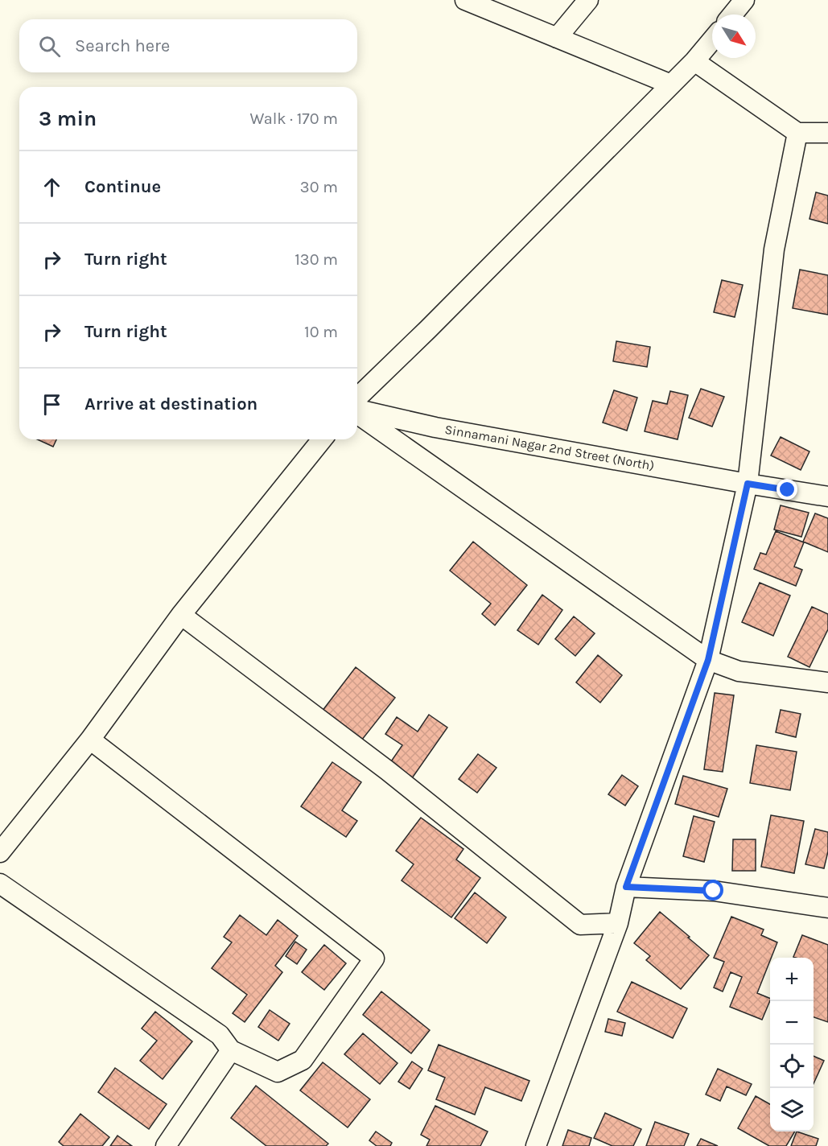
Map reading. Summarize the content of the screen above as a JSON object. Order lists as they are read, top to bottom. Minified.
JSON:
{"streets":{"street":["Sinnamani Nagar 2nd Street (North)"]},"north":"bottom right","page":{"search":"Search here","heading":["3 min","Walk · 170 m"],"list":[["Continue","30 m"],["Turn right","130 m"],["Turn right","10 m"],"Arrive at destination"],"map_buttons":["+","−"]}}
